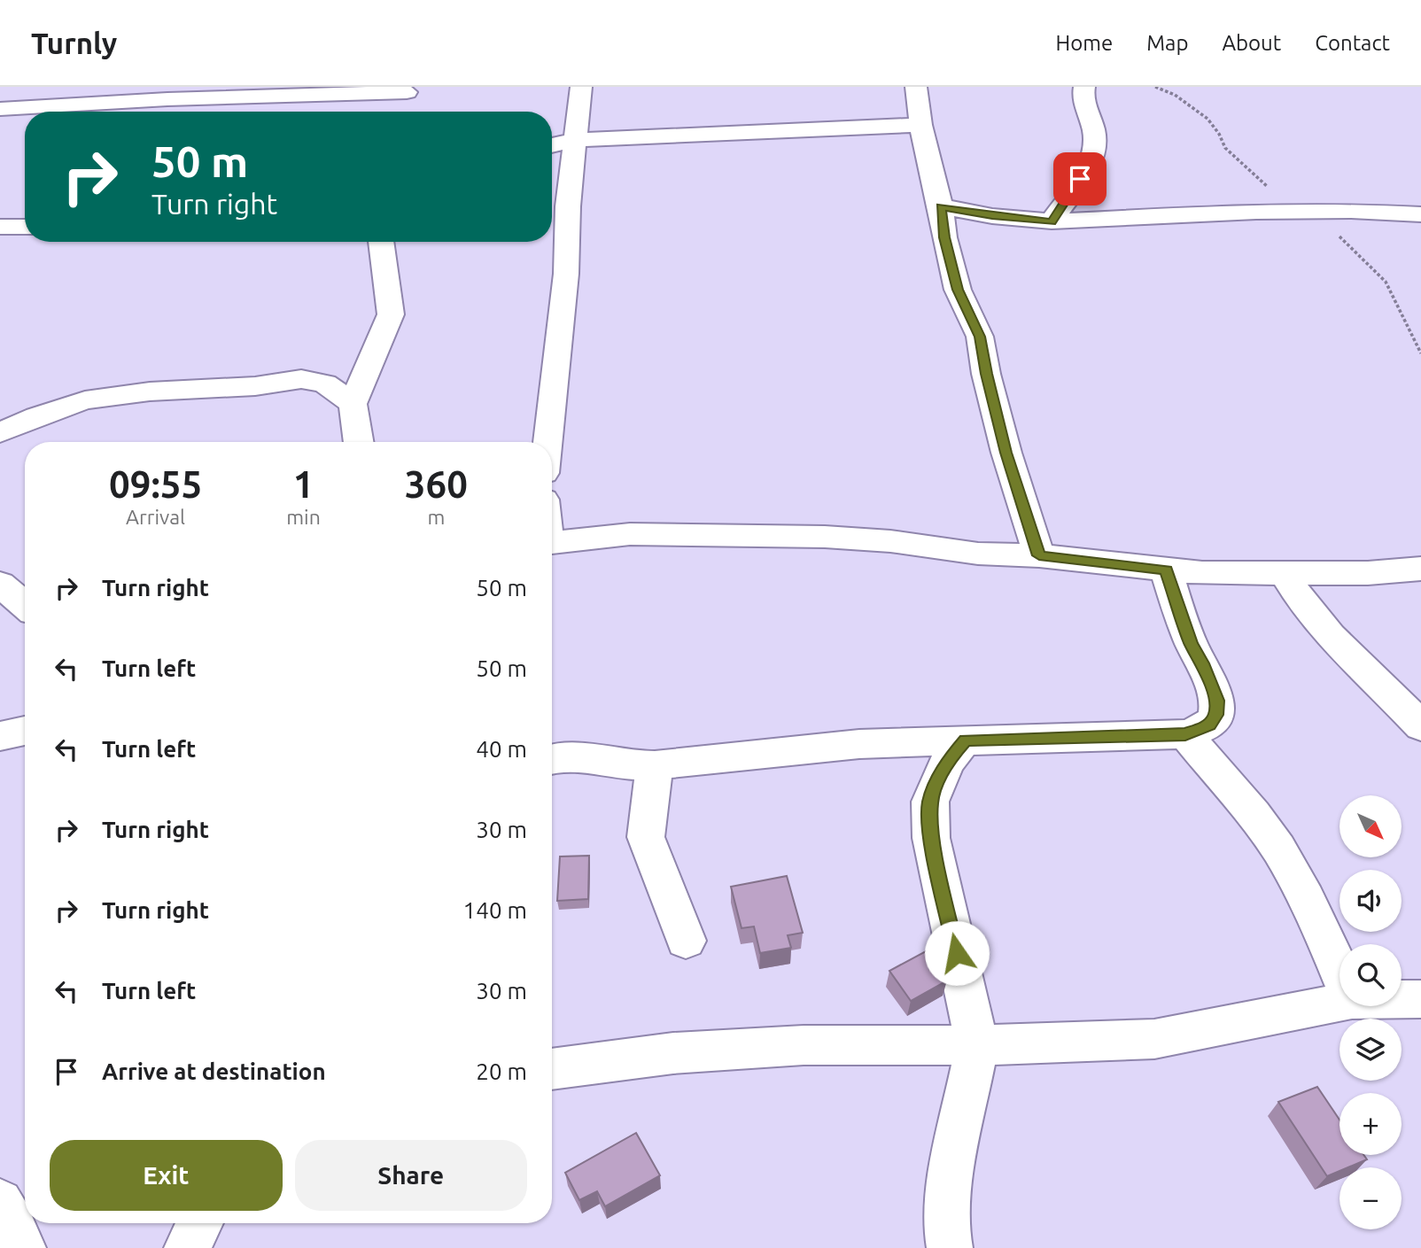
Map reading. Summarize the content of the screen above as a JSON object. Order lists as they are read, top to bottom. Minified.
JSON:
{"north":"bottom right","page":{"header":"Turnly","nav":["Home","Map","About","Contact"],"turn":["50 m","Turn right"],"eta":["09:55","Arrival","1","min","360","m"],"list":[{"name":"Turn right","value":"50 m"},{"name":"Turn left","value":"50 m"},{"name":"Turn left","value":"40 m"},{"name":"Turn right","value":"30 m"},{"name":"Turn right","value":"140 m"},{"name":"Turn left","value":"30 m"},{"name":"Arrive at destination","value":"20 m"}],"map_buttons":["+","−"],"buttons":["Exit","Share"]}}
